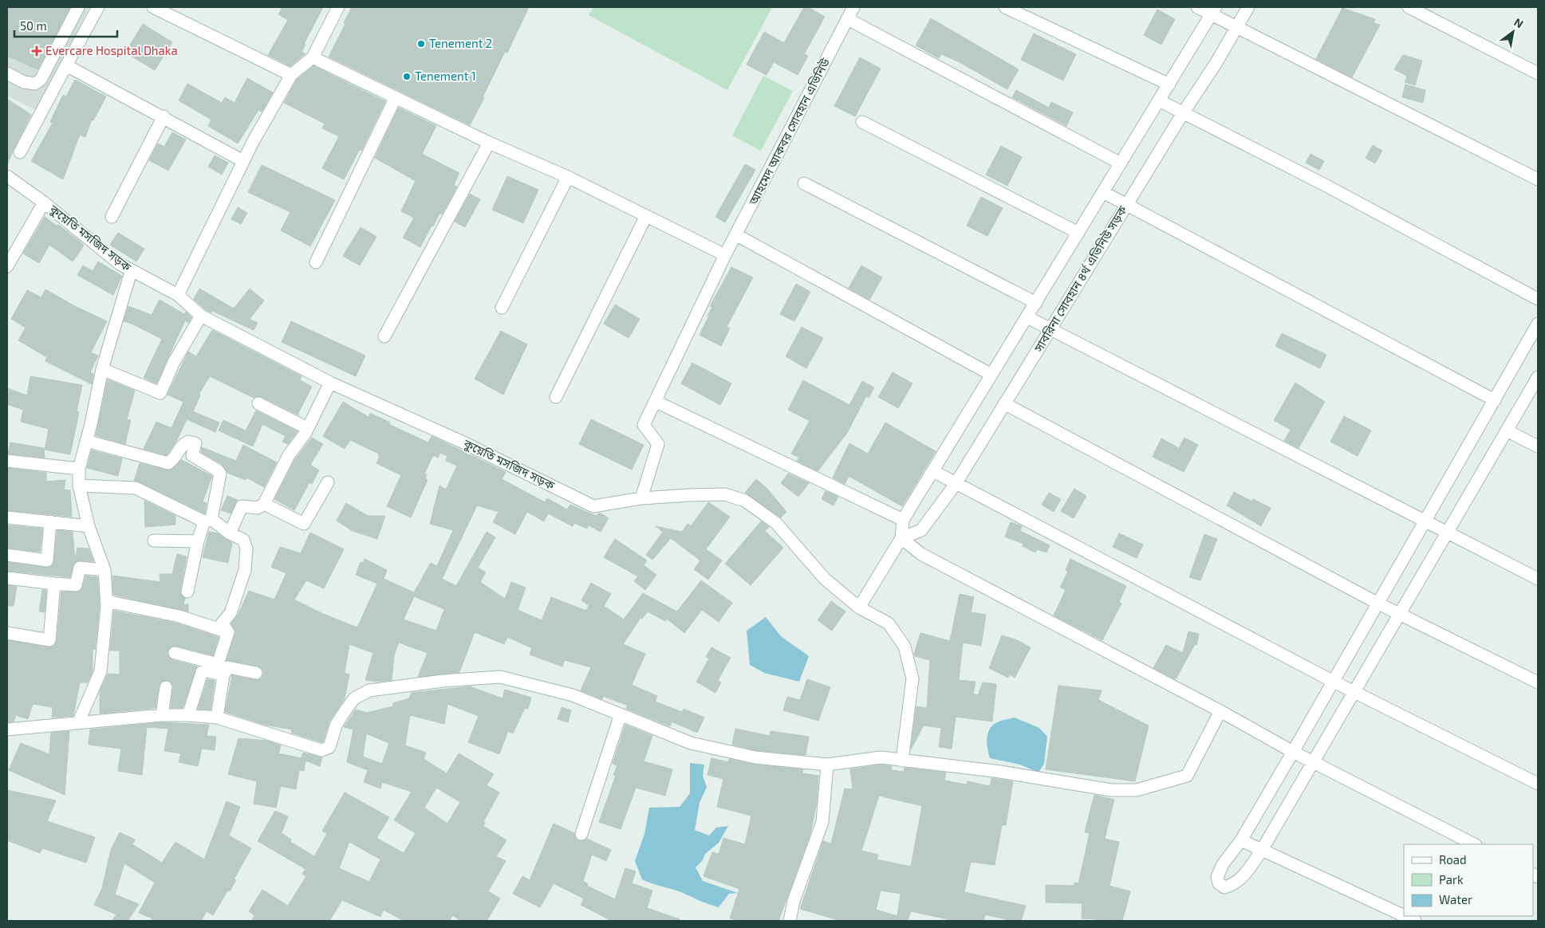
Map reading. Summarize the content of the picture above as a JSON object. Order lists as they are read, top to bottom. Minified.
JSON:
{"streets":{"street":["আহমেদ আকবর সোবহান এভিনিউ","কুয়েতি মসজিদ সড়ক","সাবরিনা সোবহান ৪র্থ এভিনিউ সড়ক"]},"crossings":[["আহমেদ আকবর সোবহান এভিনিউ","কুয়েতি মসজিদ সড়ক"]],"places":{"other":["Tenement 2","Tenement 1"],"health":["Evercare Hospital Dhaka"]},"legend":["Road","Park","Water"],"scale_bar":"50 m","north":"top right"}
